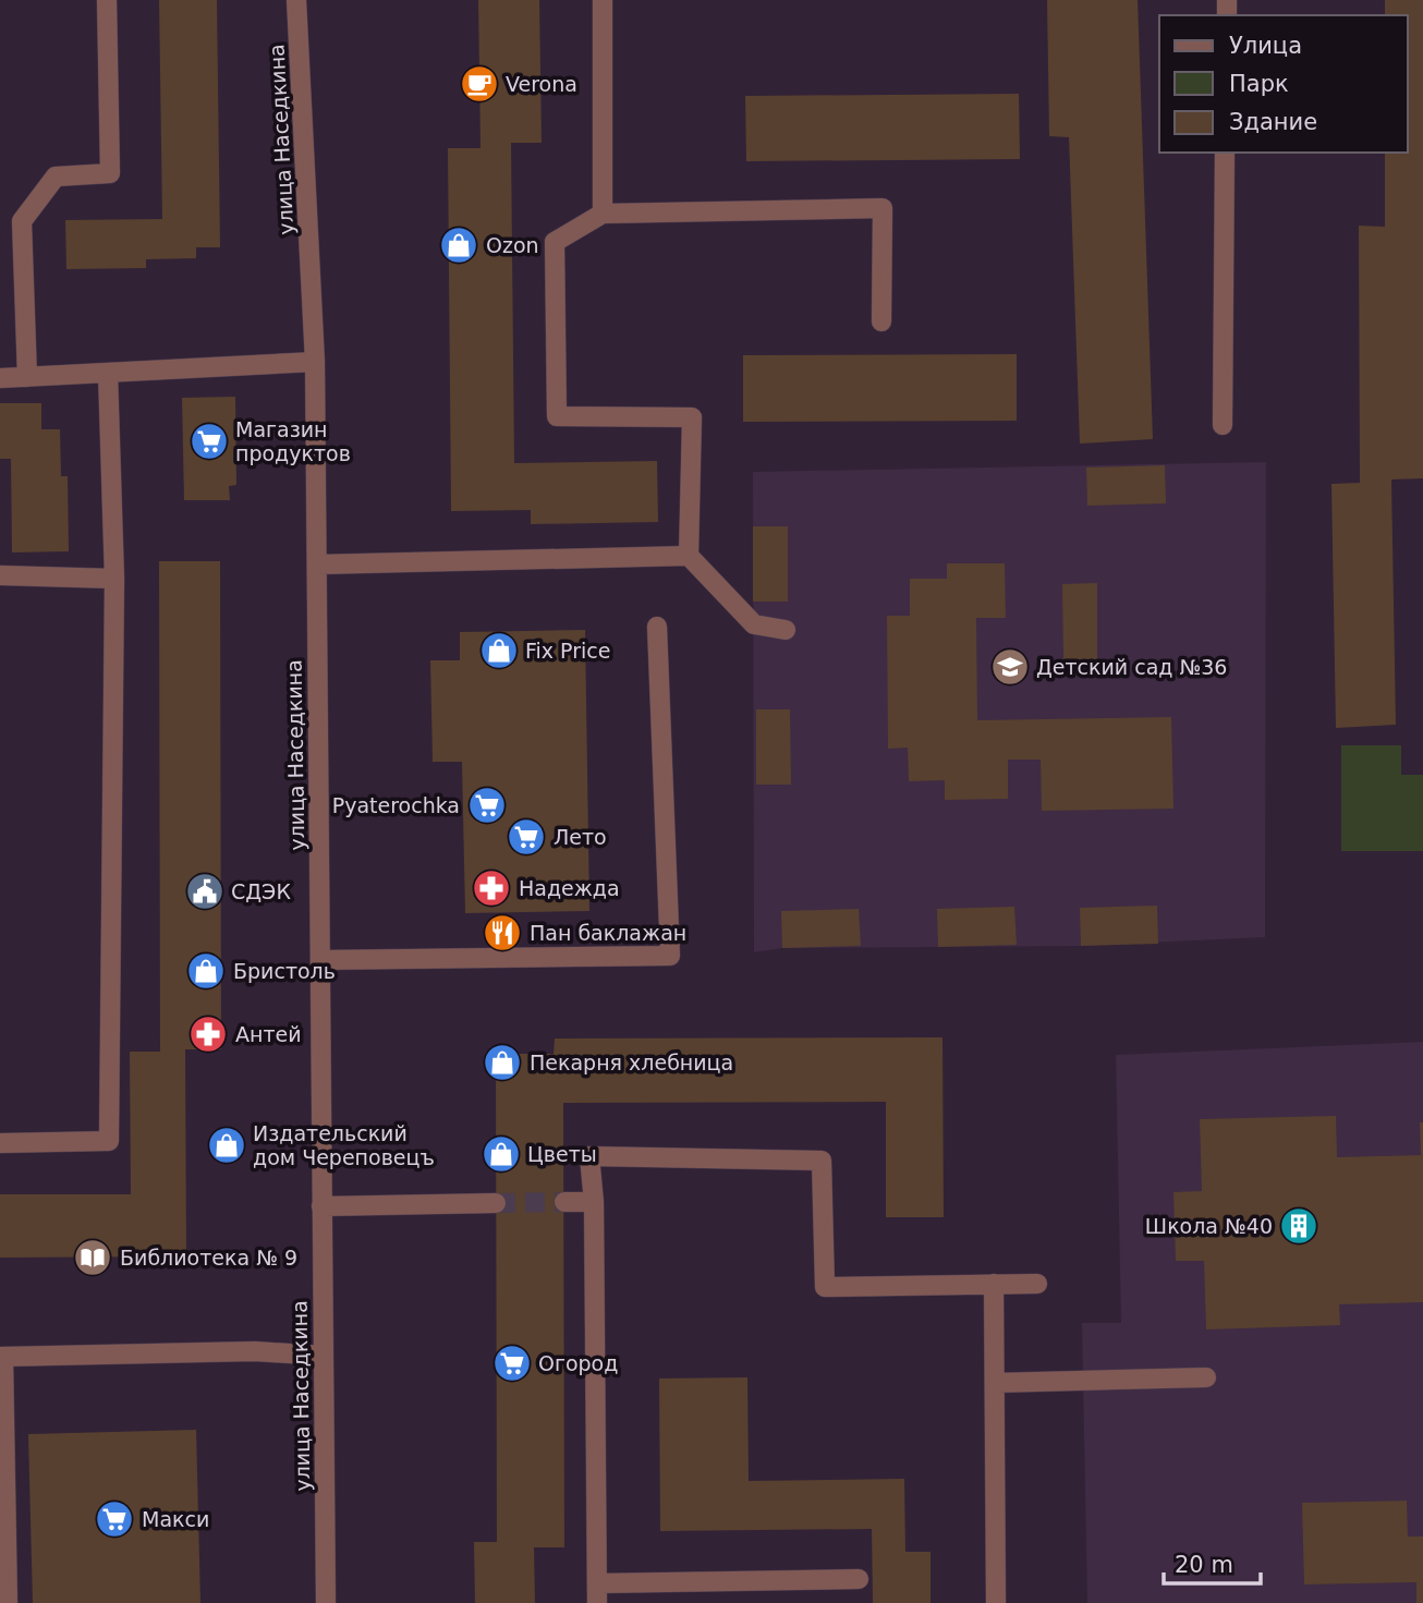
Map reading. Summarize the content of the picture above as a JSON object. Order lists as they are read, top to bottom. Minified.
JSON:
{"streets":{"street":["улица Наседкина"]},"places":{"cafe":["Verona"],"shop":["Ozon","Fix Price","Бристоль","Пекарня хлебница","Издательский дом Череповецъ","Цветы"],"supermarket":["Магазин продуктов","Pyaterochka","Лето","Огород","Макси"],"school or university":["Детский сад №36"],"pharmacy":["Надежда","Антей"],"public building":["СДЭК"],"restaurant":["Пан баклажан"],"building":["Школа №40"],"library":["Библиотека № 9"]},"legend":["Улица","Парк","Здание"],"scale_bar":"20 m"}
